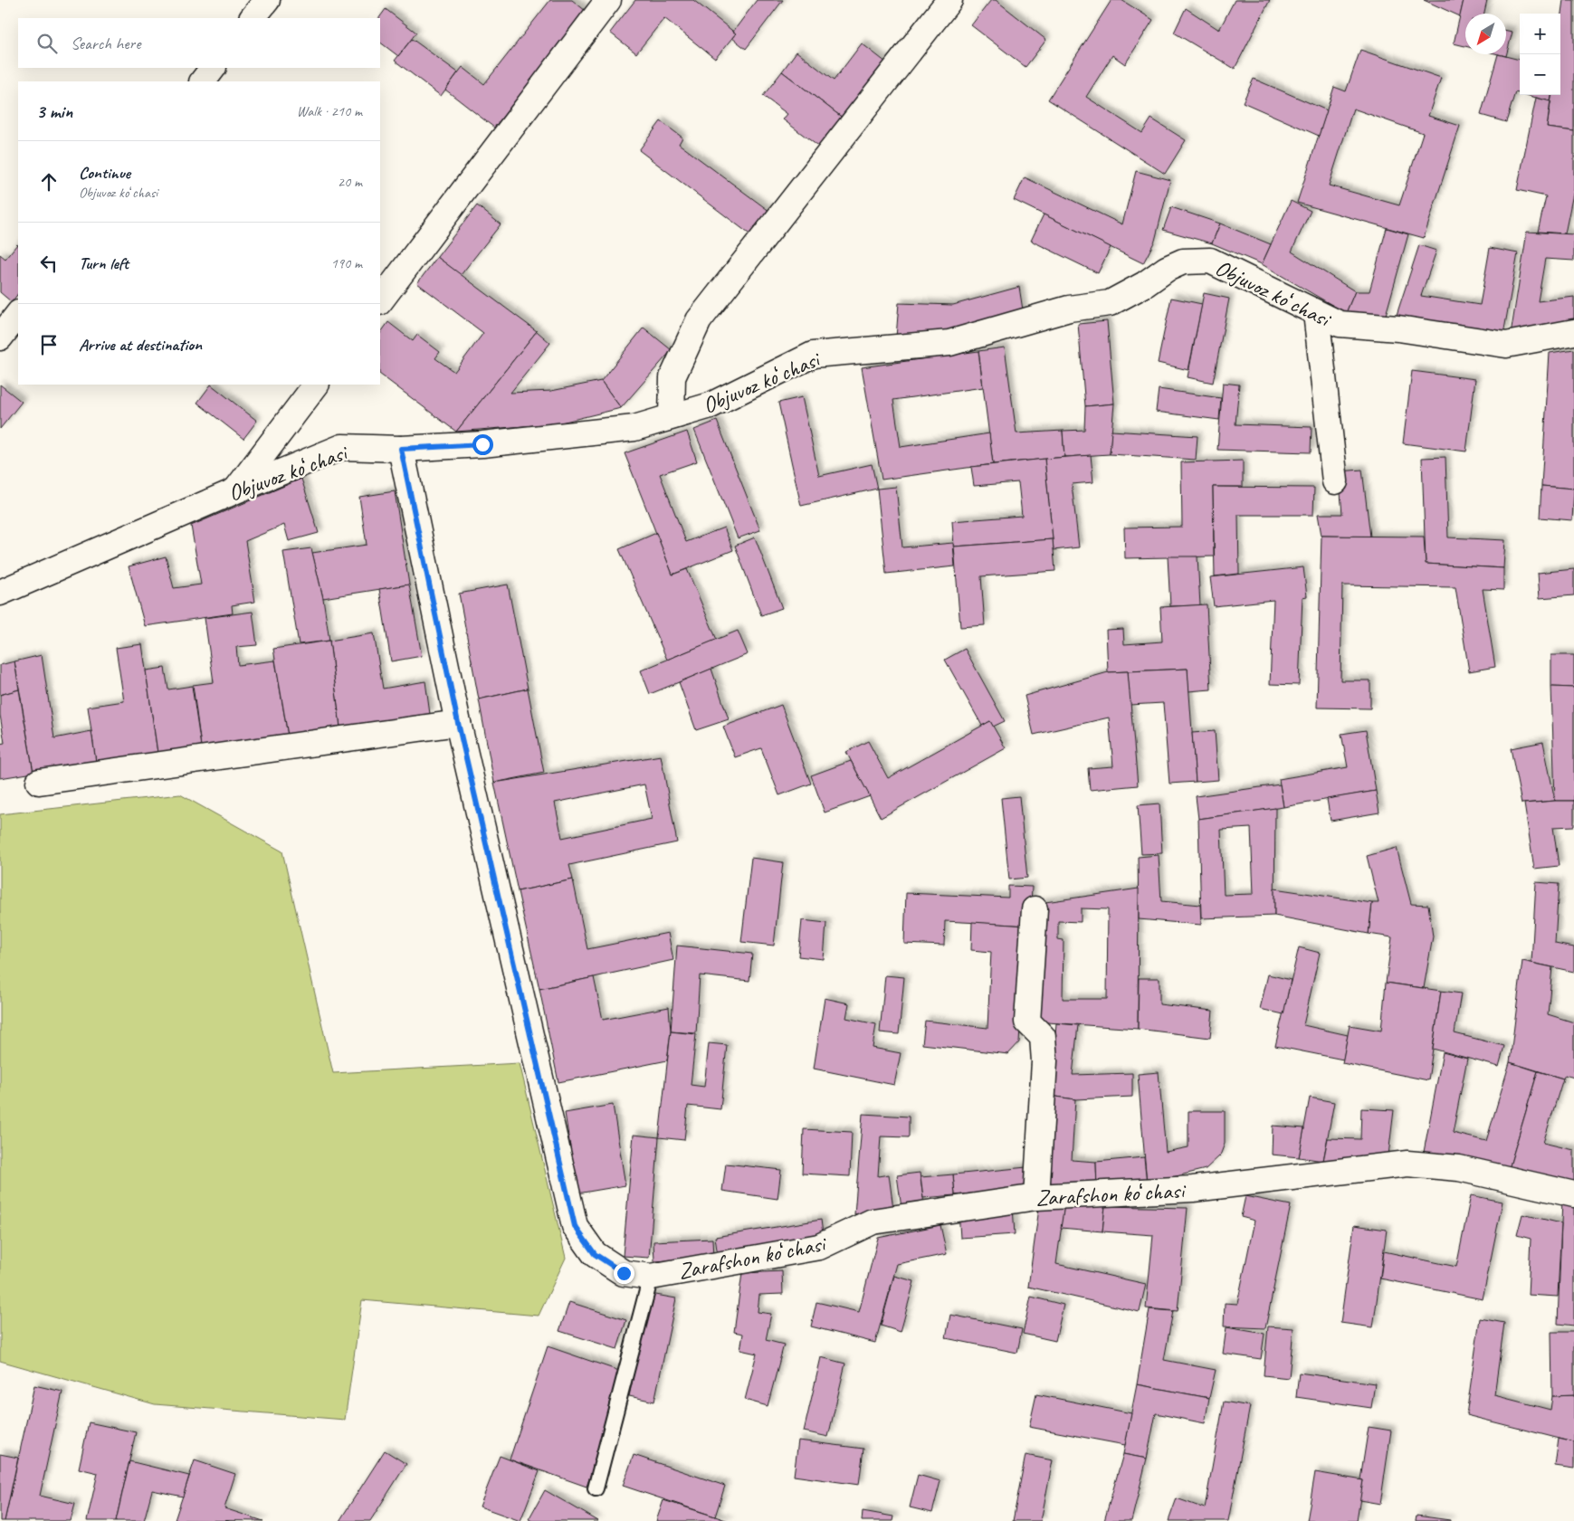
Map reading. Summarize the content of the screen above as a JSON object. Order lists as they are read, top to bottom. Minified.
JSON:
{"streets":{"street":["Objuvoz koʻchasi","Zarafshon koʻchasi"]},"crossings":[["Objuvoz koʻchasi","Zarafshon koʻchasi"]],"north":"bottom left","page":{"map_buttons":["+","−"],"search":"Search here","heading":["3 min","Walk · 210 m"],"list":[["Continue","Objuvoz koʻchasi","20 m"],["Turn left","190 m"],"Arrive at destination"]}}
